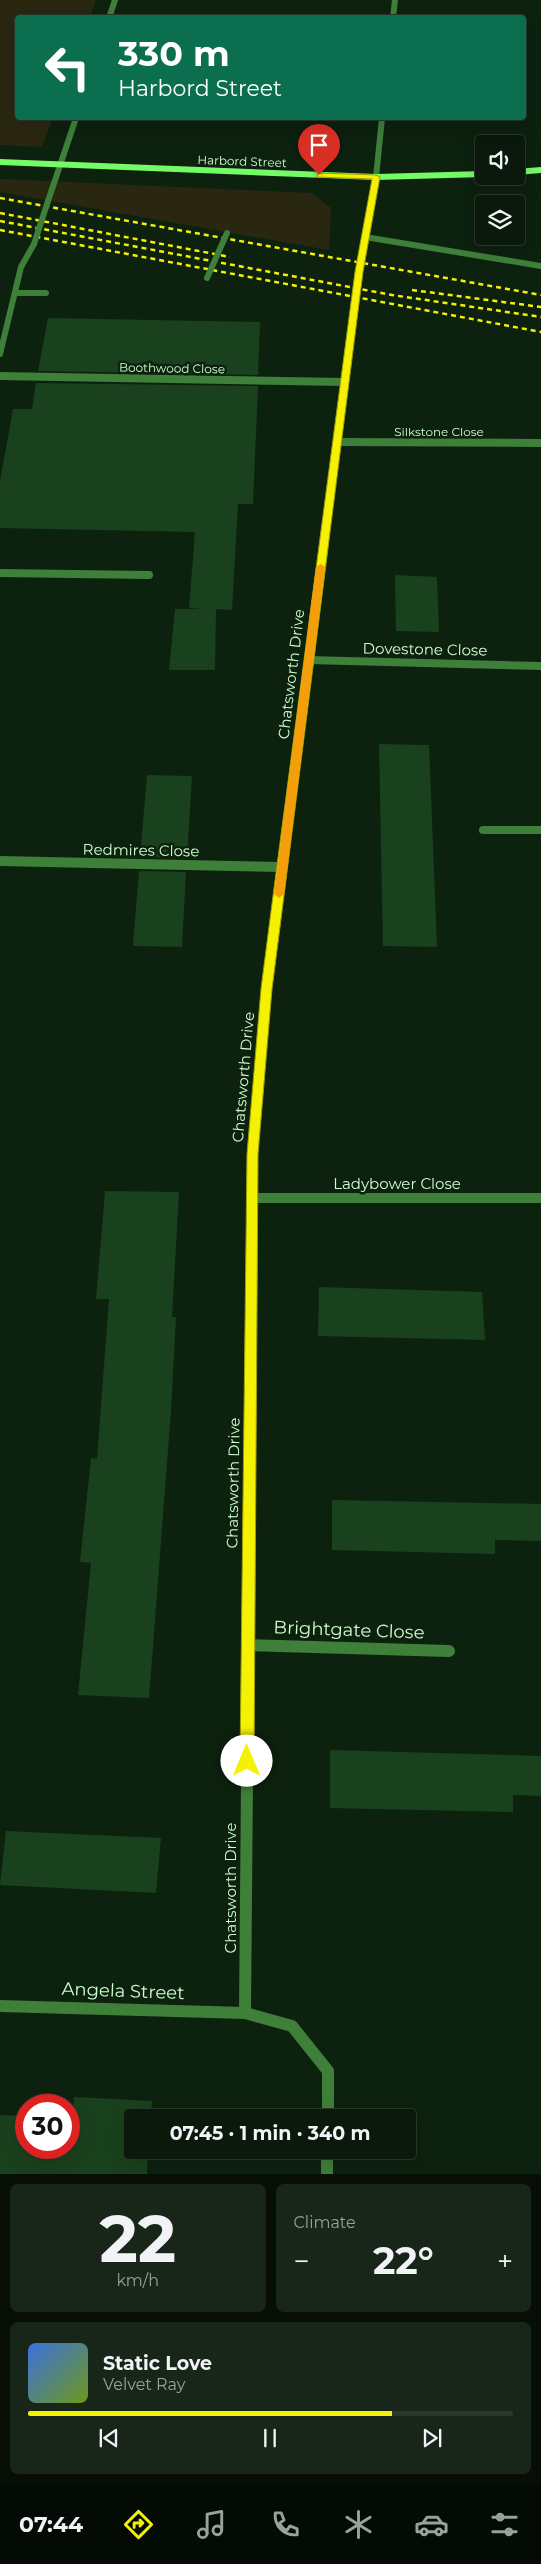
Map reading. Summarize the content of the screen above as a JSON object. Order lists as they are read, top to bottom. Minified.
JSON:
{"streets":{"street":["Harbord Street","Boothwood Close","Silkstone Close","Dovestone Close","Chatsworth Drive","Redmires Close","Ladybower Close","Brightgate Close","Angela Street"]},"crossings":[["Harbord Street","Chatsworth Drive"],["Boothwood Close","Chatsworth Drive"],["Silkstone Close","Chatsworth Drive"],["Dovestone Close","Chatsworth Drive"],["Chatsworth Drive","Redmires Close"],["Chatsworth Drive","Ladybower Close"],["Chatsworth Drive","Brightgate Close"],["Chatsworth Drive","Angela Street"]],"page":{"turn":["330 m","Harbord Street"],"limit":"30","trip":"07:45 · 1 min · 340 m","tile":[["22","km/h"],"Climate"],"heat":["−","22°","+"],"song":["Static Love","Velvet Ray"],"tabs":"07:44"}}
